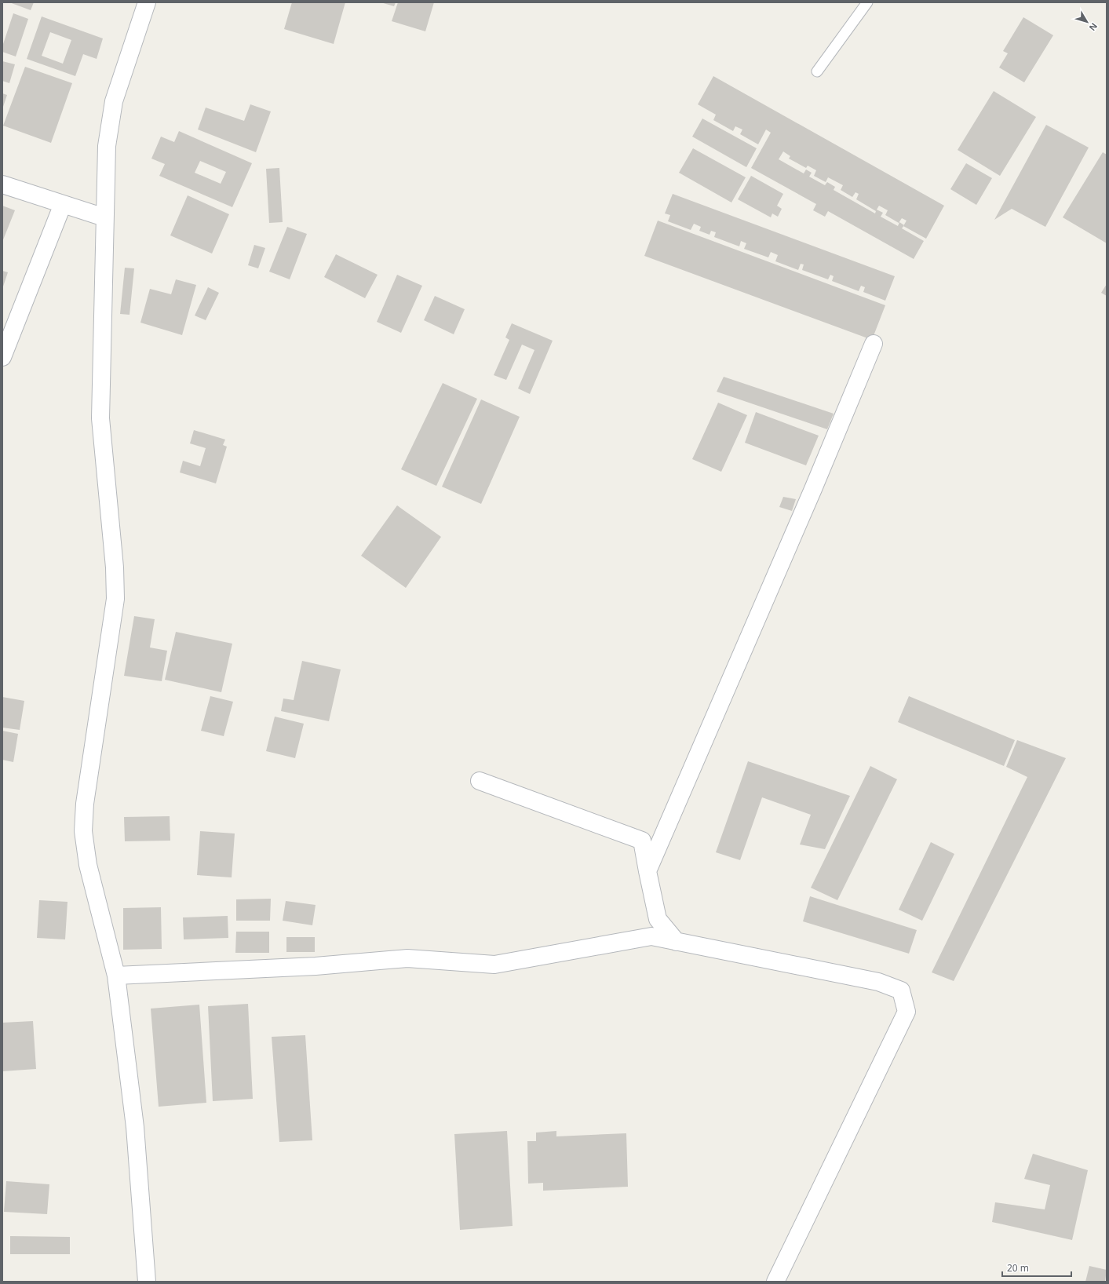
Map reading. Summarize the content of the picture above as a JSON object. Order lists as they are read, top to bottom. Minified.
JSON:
{"scale_bar":"20 m","north":"bottom right"}
